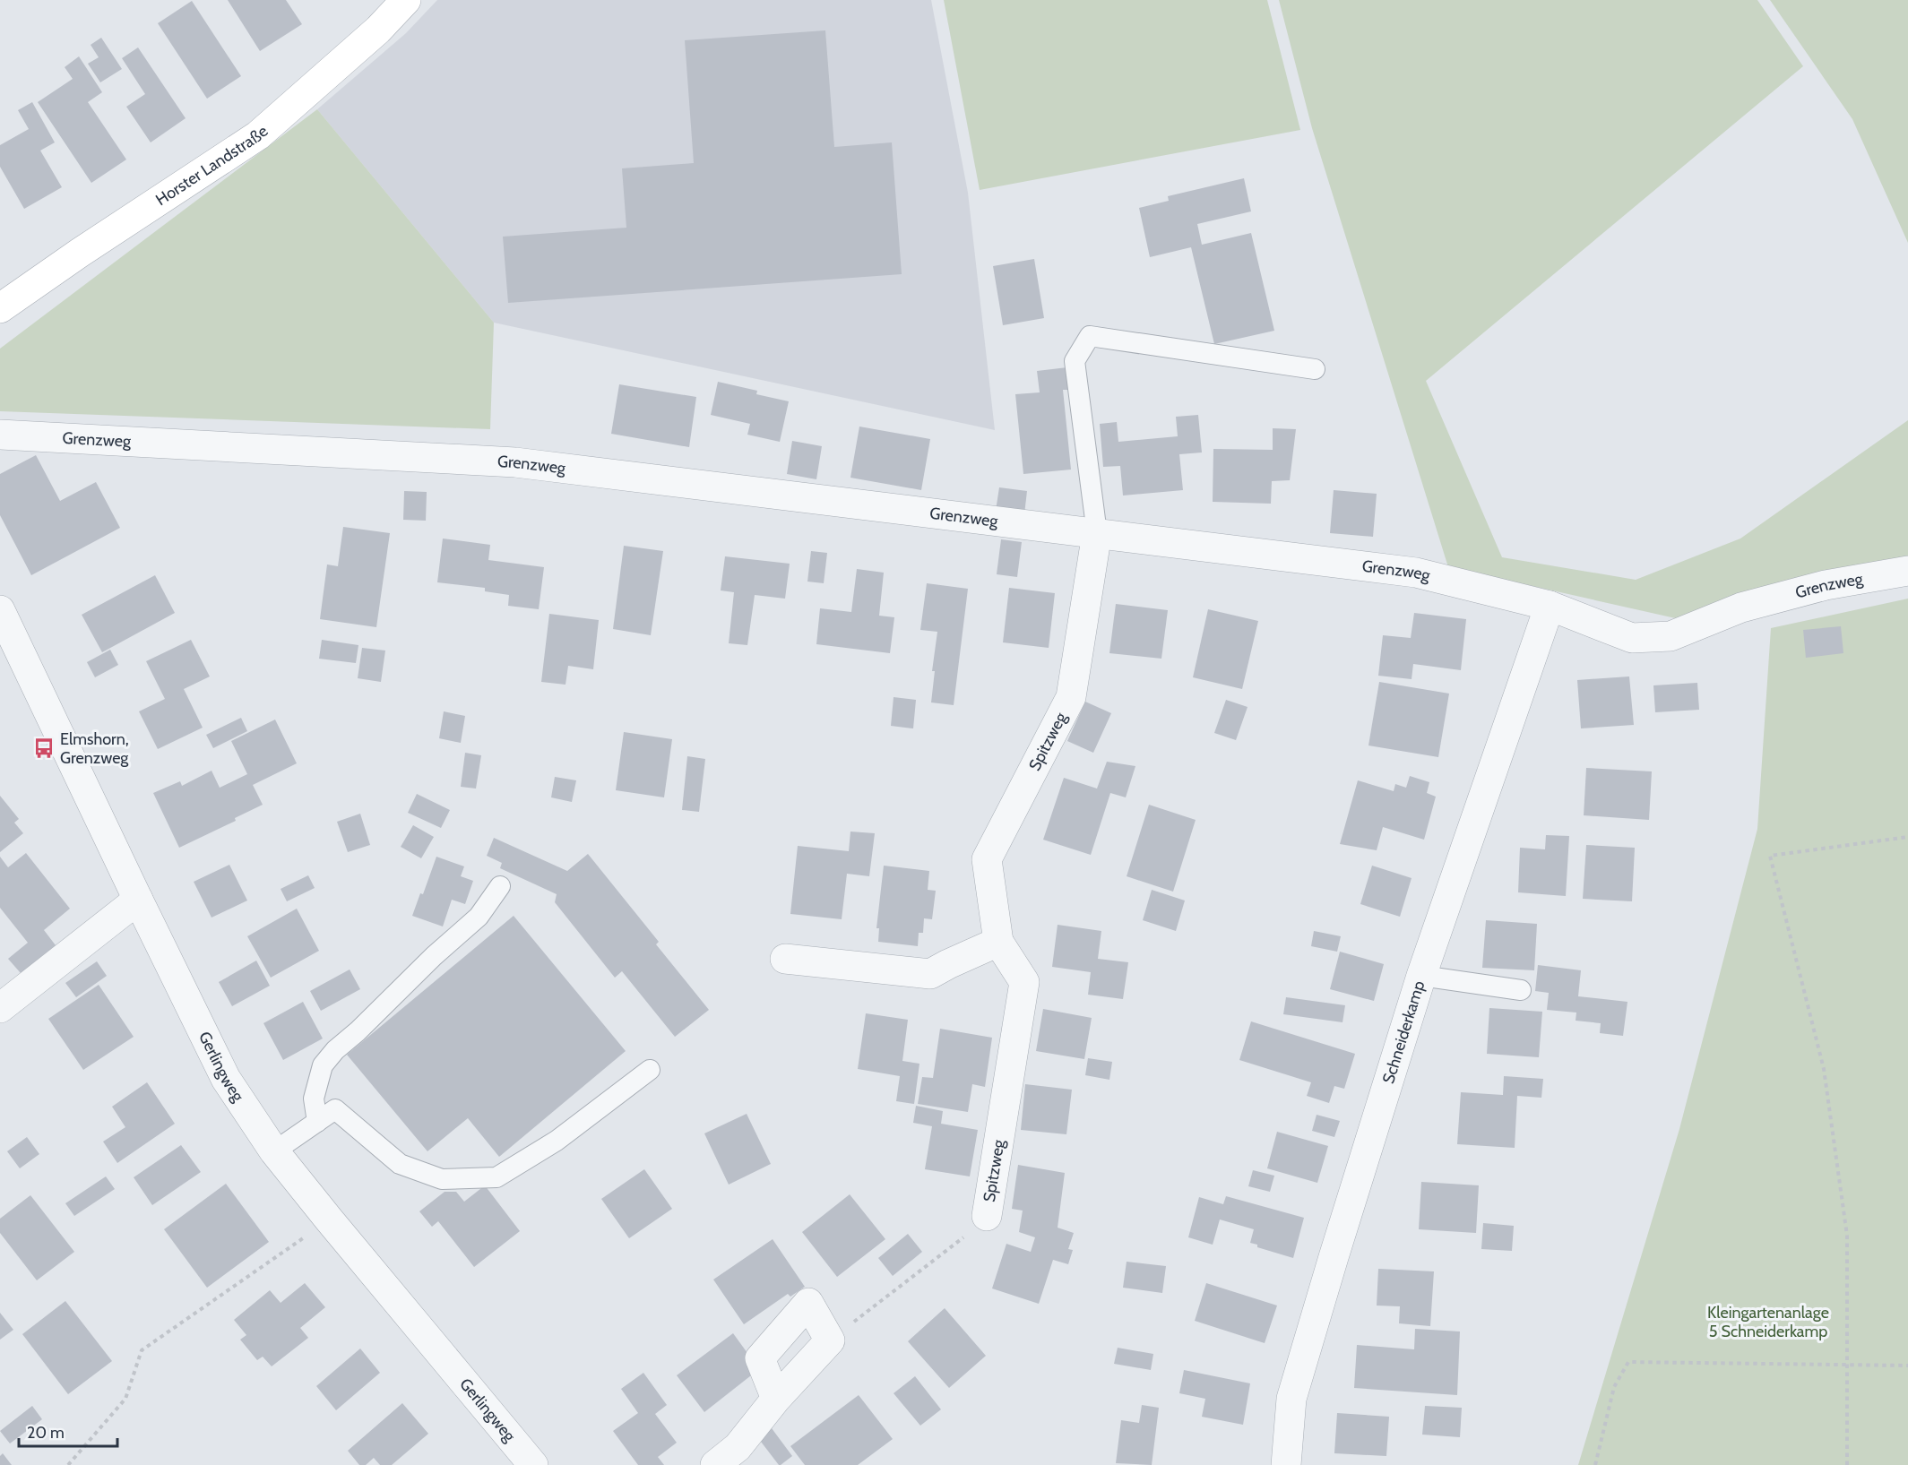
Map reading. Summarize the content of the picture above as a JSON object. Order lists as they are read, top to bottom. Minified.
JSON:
{"streets":{"main road":["Horster Landstraße"],"street":["Grenzweg","Spitzweg","Schneiderkamp","Gerlingweg"]},"crossings":[["Grenzweg","Spitzweg"],["Grenzweg","Schneiderkamp"]],"parks":["Kleingartenanlage 5 Schneiderkamp"],"places":{"bus stop":["Elmshorn, Grenzweg"]},"scale_bar":"20 m"}
